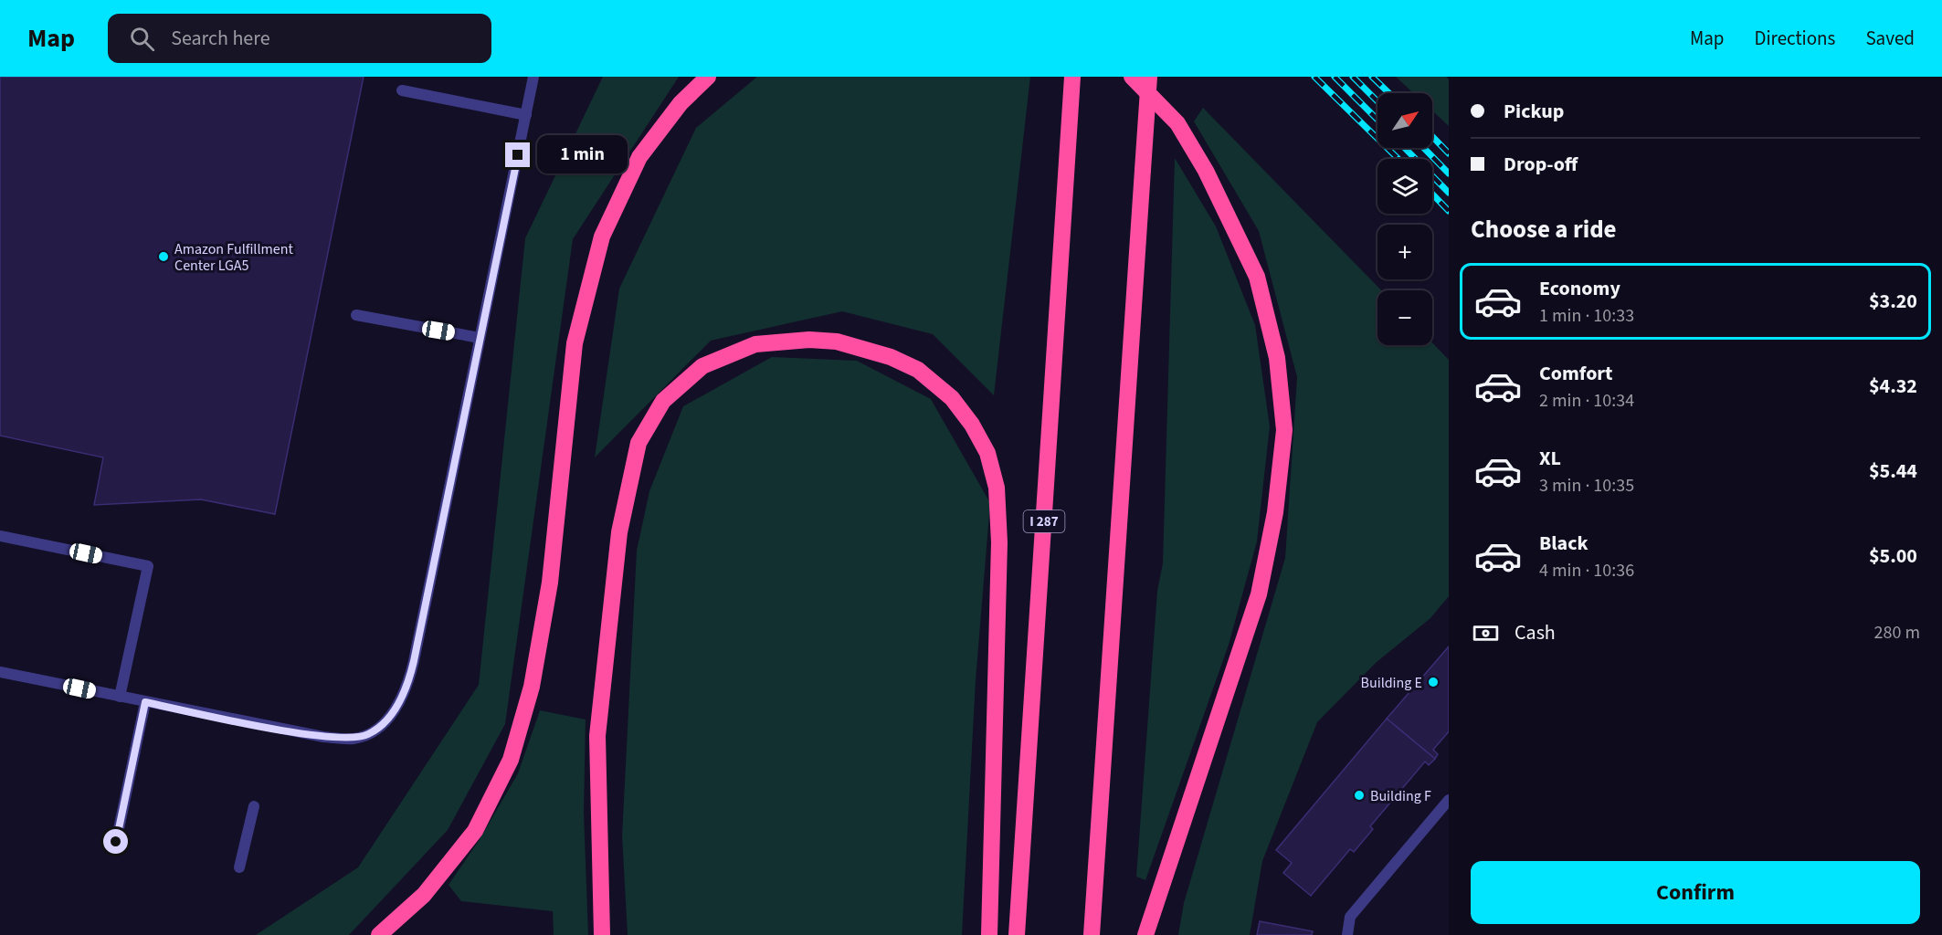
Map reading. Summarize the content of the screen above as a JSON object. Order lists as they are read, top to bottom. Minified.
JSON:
{"streets":{"highway":["I 287"]},"places":["Amazon Fulfillment Center LGA5","Building E","Building F"],"north":"top right","page":{"header":"Map","search":"Search here","nav":["Map","Directions","Saved"],"banner":["Pickup","Drop-off"],"map_buttons":["+","−"],"bubble":"1 min","heading":"Choose a ride","list":[{"name":"Economy","note":"1 min · 10:33","value":"$3.20"},{"name":"Comfort","note":"2 min · 10:34","value":"$4.32"},{"name":"XL","note":"3 min · 10:35","value":"$5.44"},{"name":"Black","note":"4 min · 10:36","value":"$5.00"}],"pay":["Cash","280 m"],"buttons":"Confirm"}}
